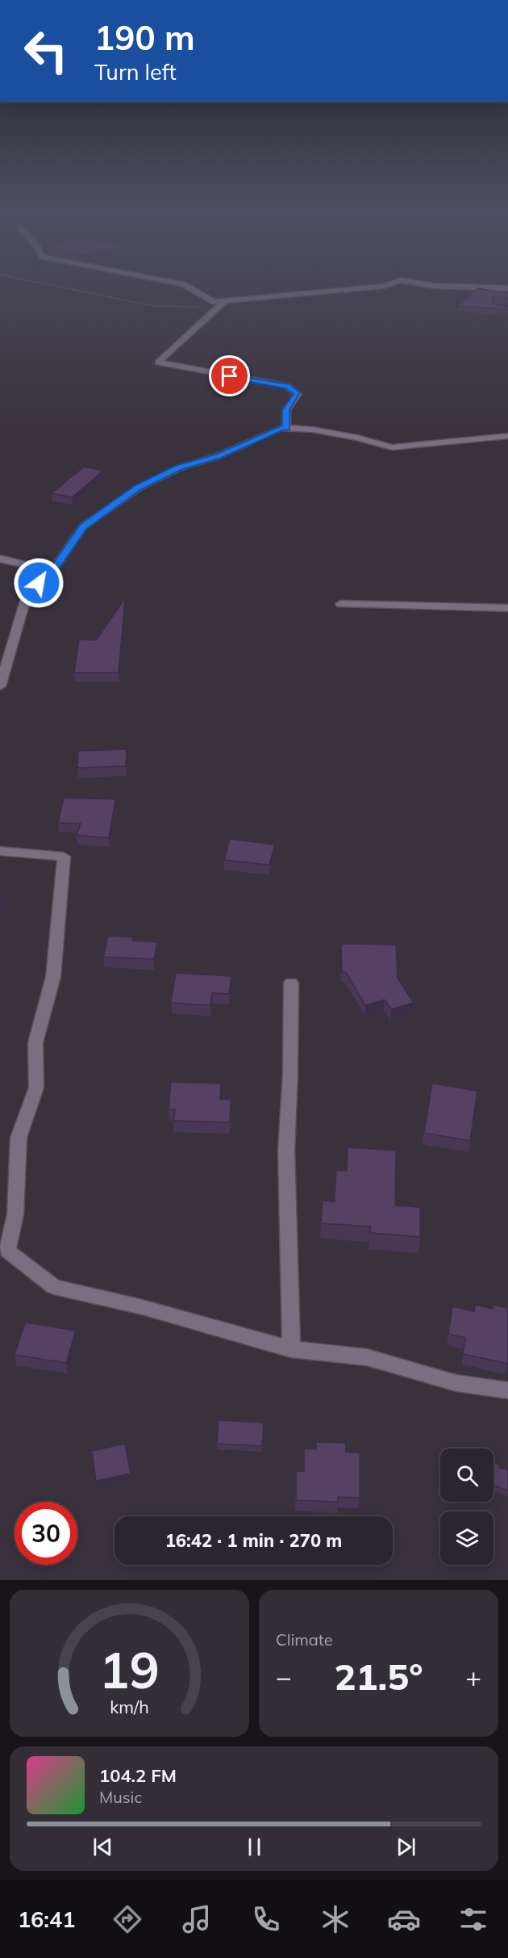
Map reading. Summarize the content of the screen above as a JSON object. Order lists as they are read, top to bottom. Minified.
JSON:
{"page":{"turn":["190 m","Turn left"],"limit":"30","trip":"16:42 · 1 min · 270 m","tile":"Climate","heat":["−","21.5°","+"],"song":["104.2 FM","Music"],"tabs":"16:41","gauge":["19","km/h"]}}
